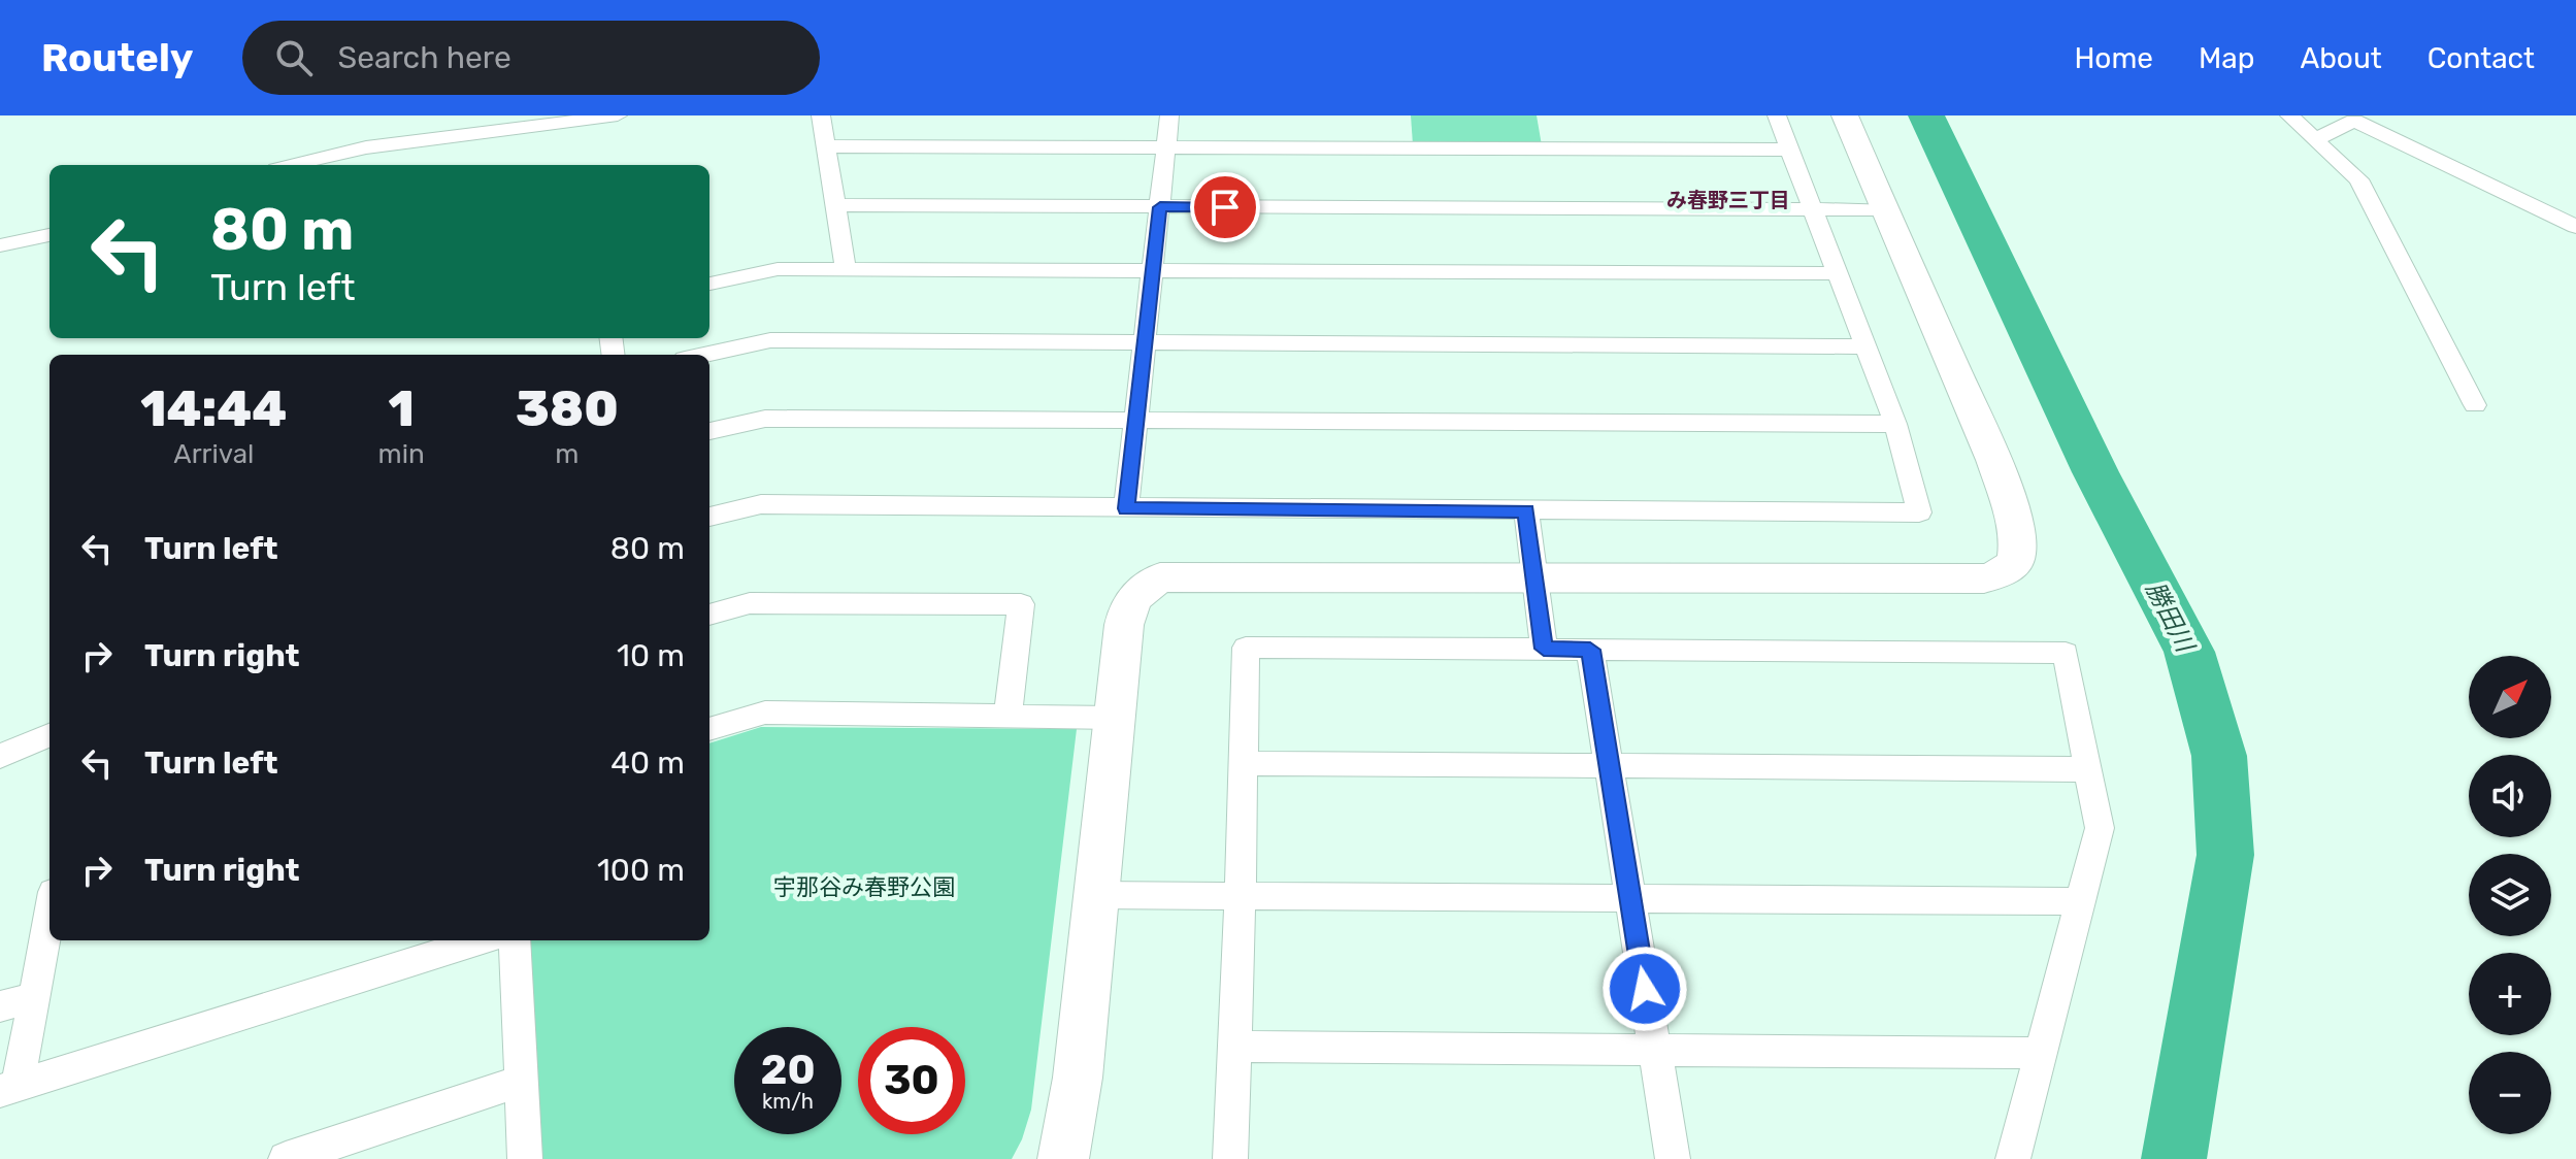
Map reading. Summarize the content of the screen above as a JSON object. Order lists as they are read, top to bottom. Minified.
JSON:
{"districts":["み春野三丁目"],"water":["勝田川"],"parks":["宇那谷み春野公園"],"north":"top right","page":{"header":"Routely","search":"Search here","nav":["Home","Map","About","Contact"],"turn":["80 m","Turn left"],"eta":["14:44","Arrival","1","min","380","m"],"list":[{"name":"Turn left","value":"80 m"},{"name":"Turn right","value":"10 m"},{"name":"Turn left","value":"40 m"},{"name":"Turn right","value":"100 m"}],"map_buttons":["+","−"],"speed":"20 km/h","limit":"30"}}
